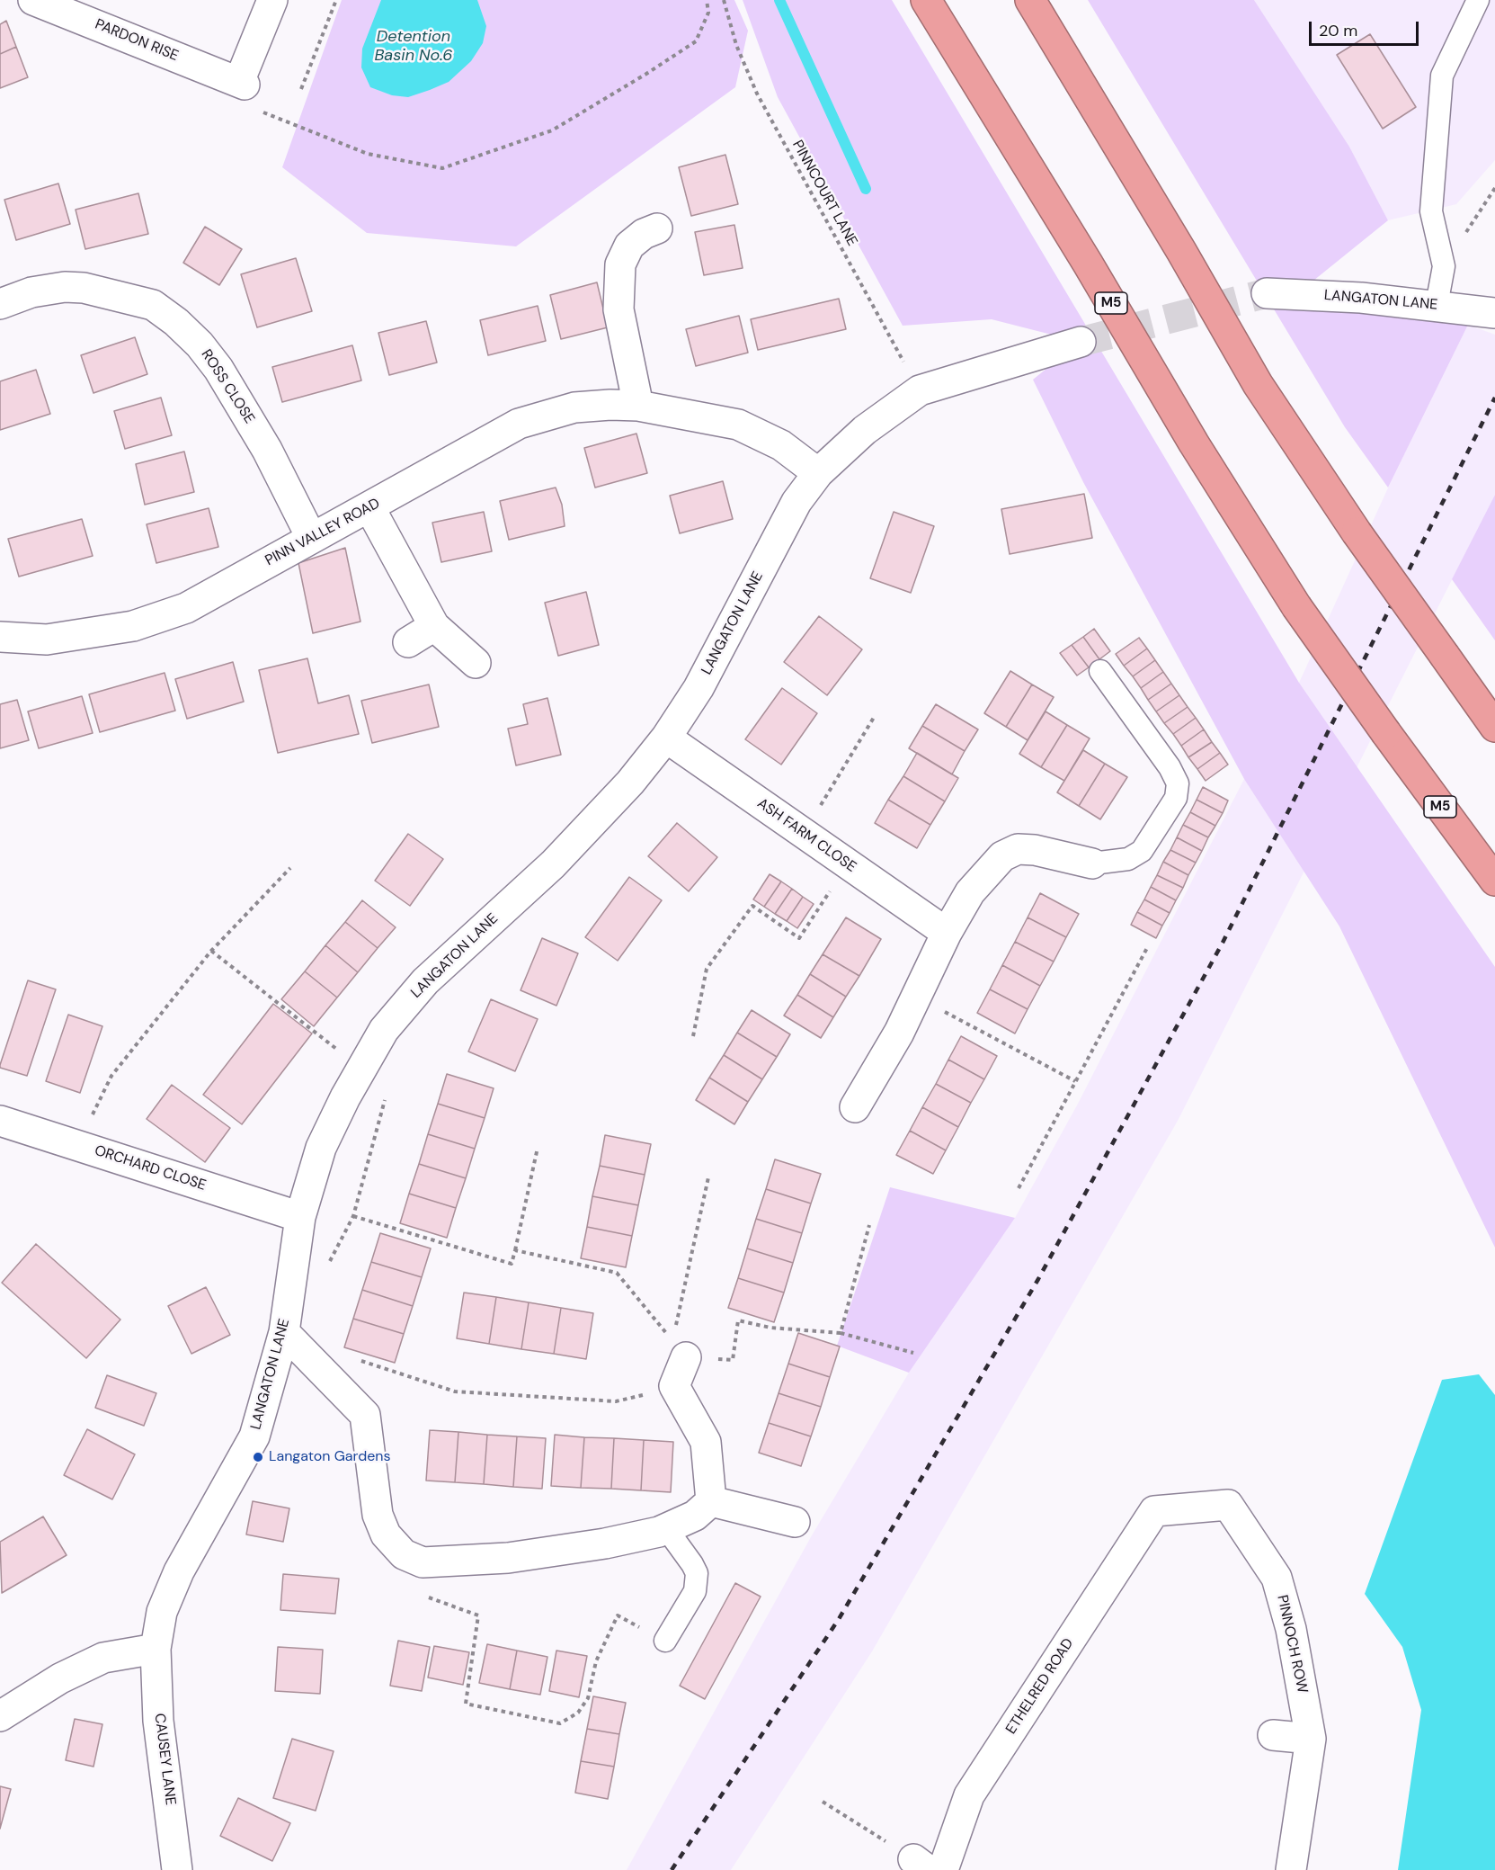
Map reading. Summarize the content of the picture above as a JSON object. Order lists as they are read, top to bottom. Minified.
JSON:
{"streets":{"highway":["M5"],"street":["PARDON RISE","LANGATON LANE","ROSS CLOSE","PINN VALLEY ROAD","ASH FARM CLOSE","ORCHARD CLOSE","PINNOCH ROW","ETHELRED ROAD","CAUSEY LANE"],"path":["PINNCOURT LANE"]},"crossings":[["PINNCOURT LANE","LANGATON LANE"],["LANGATON LANE","PINN VALLEY ROAD"],["LANGATON LANE","ASH FARM CLOSE"],["LANGATON LANE","ORCHARD CLOSE"],["LANGATON LANE","CAUSEY LANE"],["ROSS CLOSE","PINN VALLEY ROAD"],["PINNOCH ROW","ETHELRED ROAD"]],"water":["Detention Basin No.6"],"places":["Langaton Gardens"],"scale_bar":"20 m"}
